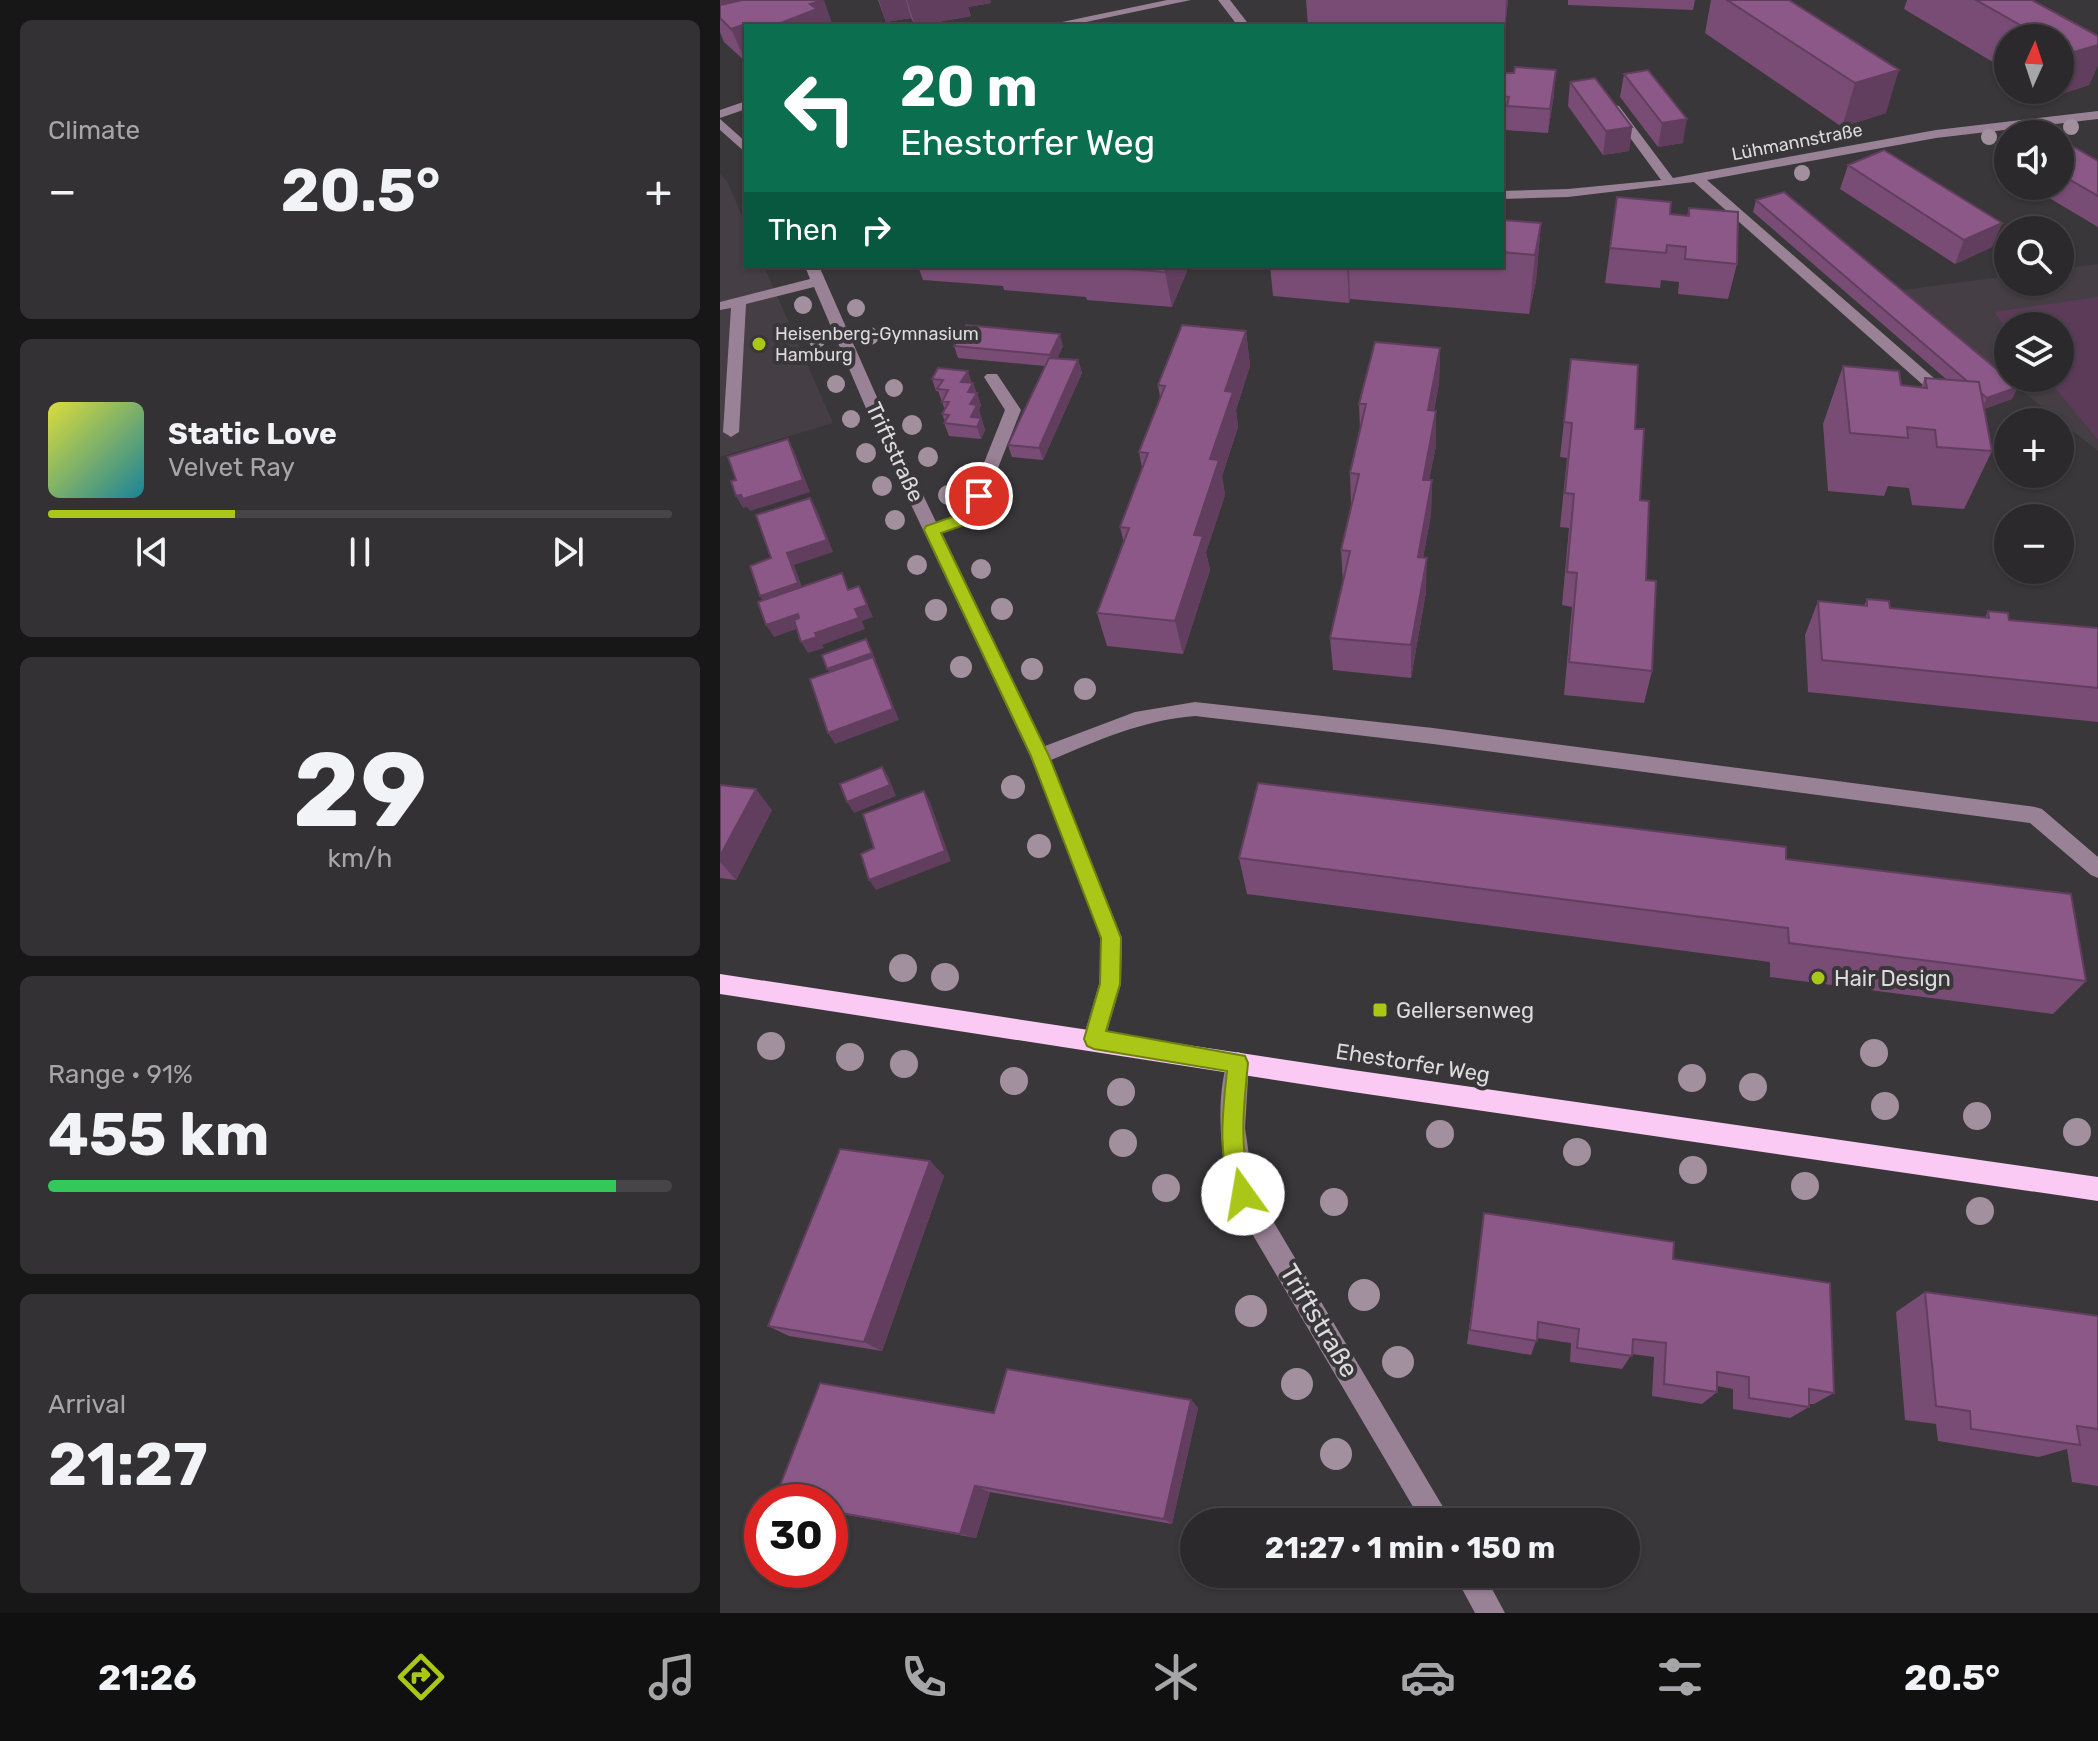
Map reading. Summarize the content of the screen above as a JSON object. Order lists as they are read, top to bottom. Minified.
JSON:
{"streets":{"main road":["Ehestorfer Weg"],"street":["Lühmannstraße","Triftstraße"]},"crossings":[["Triftstraße","Ehestorfer Weg"]],"places":{"other":["Heisenberg-Gymnasium Hamburg","Hair Design"],"transit":["Gellersenweg"]},"north":"top","page":{"tile":["Climate",["29","km/h"],["Range · 91%","455 km"],["Arrival","21:27"]],"map_buttons":["+","−"],"turn":["20 m","Ehestorfer Weg"],"heat":["−","20.5°","+"],"then":"Then","song":["Static Love","Velvet Ray"],"limit":"30","trip":"21:27 · 1 min · 150 m","tabs":["21:26","20.5°"]}}
